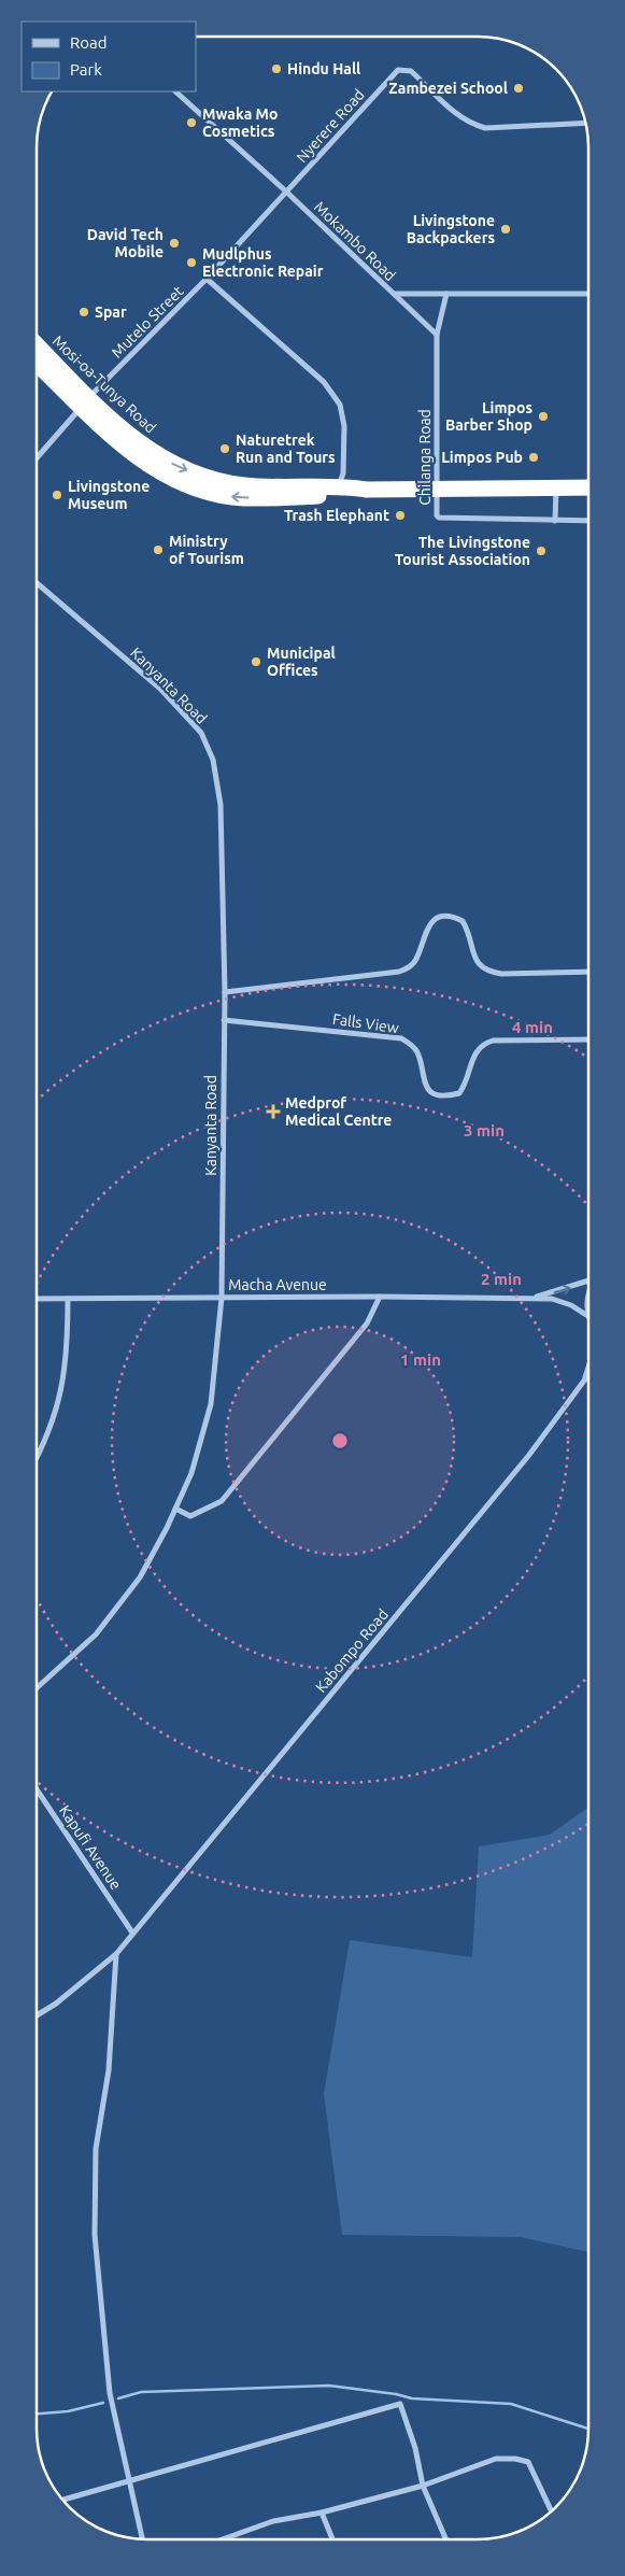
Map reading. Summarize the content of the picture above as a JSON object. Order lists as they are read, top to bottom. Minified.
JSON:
{"streets":{"highway":["Mosi-oa-Tunya Road"],"street":["Nyerere Road","Mokambo Road","Mutelo Street","Chilanga Road","Kanyanta Road","Falls View","Macha Avenue","Kabompo Road","Kapufi Avenue"]},"crossings":[["Nyerere Road","Mokambo Road"],["Nyerere Road","Mutelo Street"],["Mokambo Road","Mutelo Street"],["Mokambo Road","Chilanga Road"],["Mutelo Street","Mosi-oa-Tunya Road"],["Kanyanta Road","Falls View"],["Kanyanta Road","Macha Avenue"],["Kabompo Road","Kapufi Avenue"]],"places":{"other":["Hindu Hall","Zambezei School","Mwaka Mo Cosmetics","Livingstone Backpackers","David Tech Mobile","Mudlphus Electronic Repair","Spar","Limpos Barber Shop","Naturetrek Run and Tours","Limpos Pub","Livingstone Museum","Trash Elephant","Ministry of Tourism","The Livingstone Tourist Association","Municipal Offices"],"health":["Medprof Medical Centre"]},"legend":["Road","Park"],"rings":["4 min","3 min","2 min","1 min"]}
